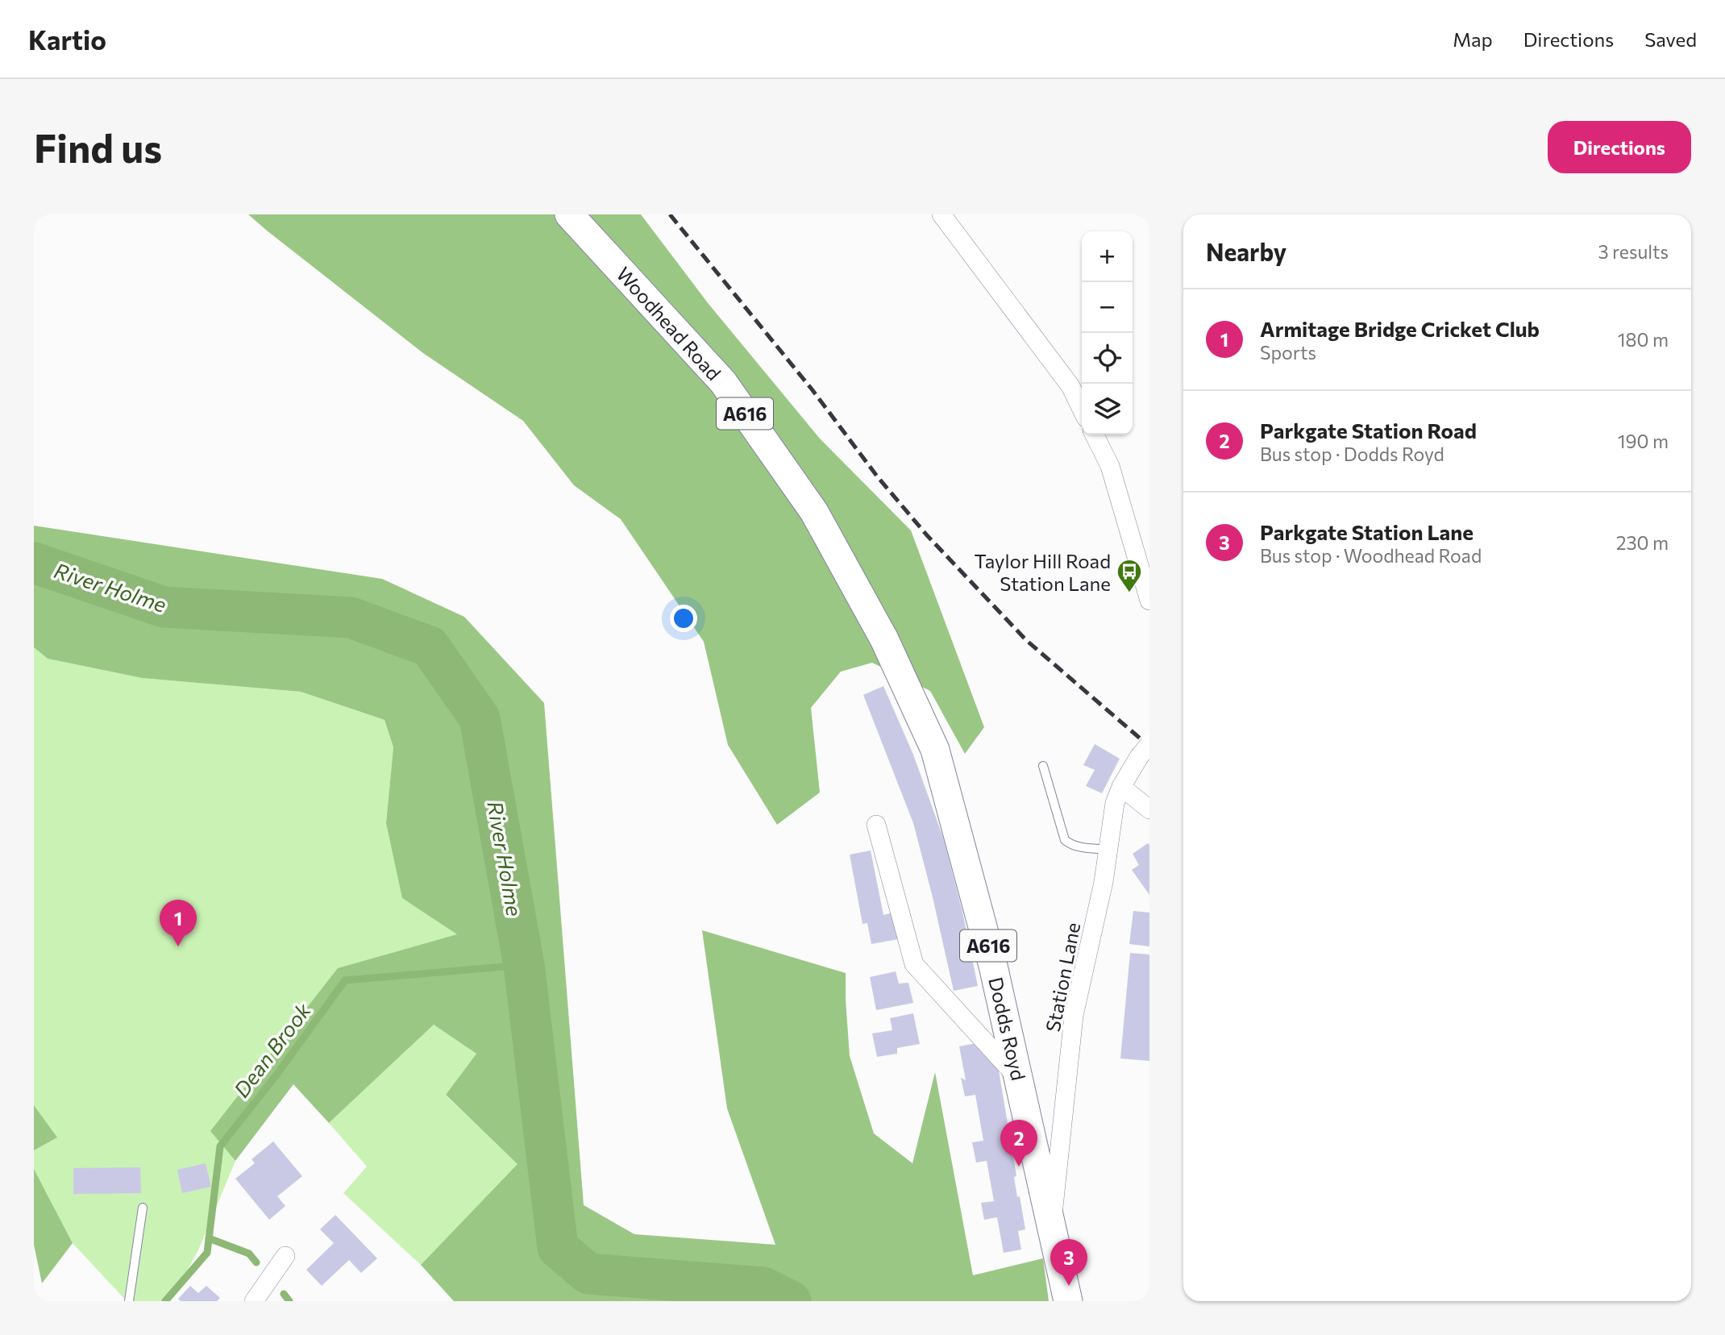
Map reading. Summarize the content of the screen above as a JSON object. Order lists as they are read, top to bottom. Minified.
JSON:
{"streets":{"main road":["Woodhead Road","A616","Dodds Royd"],"street":["Station Lane"]},"crossings":[["Woodhead Road","Dodds Royd"],["A616","Station Lane"],["A616","Dodds Royd"],["Station Lane","Dodds Royd"]],"water":["River Holme","Dean Brook"],"places":{"bus stop":["Taylor Hill Road Station Lane"]},"page":{"header":"Kartio","nav":["Map","Directions","Saved"],"buttons":"Directions","title":"Find us","heading":["Nearby","3 results"],"map_buttons":["+","−"],"list":[{"mark":"1","name":"Armitage Bridge Cricket Club","note":"Sports","value":"180 m"},{"mark":"2","name":"Parkgate Station Road","note":"Bus stop · Dodds Royd","value":"190 m"},{"mark":"3","name":"Parkgate Station Lane","note":"Bus stop · Woodhead Road","value":"230 m"}],"pins":["1","2","3"]}}
